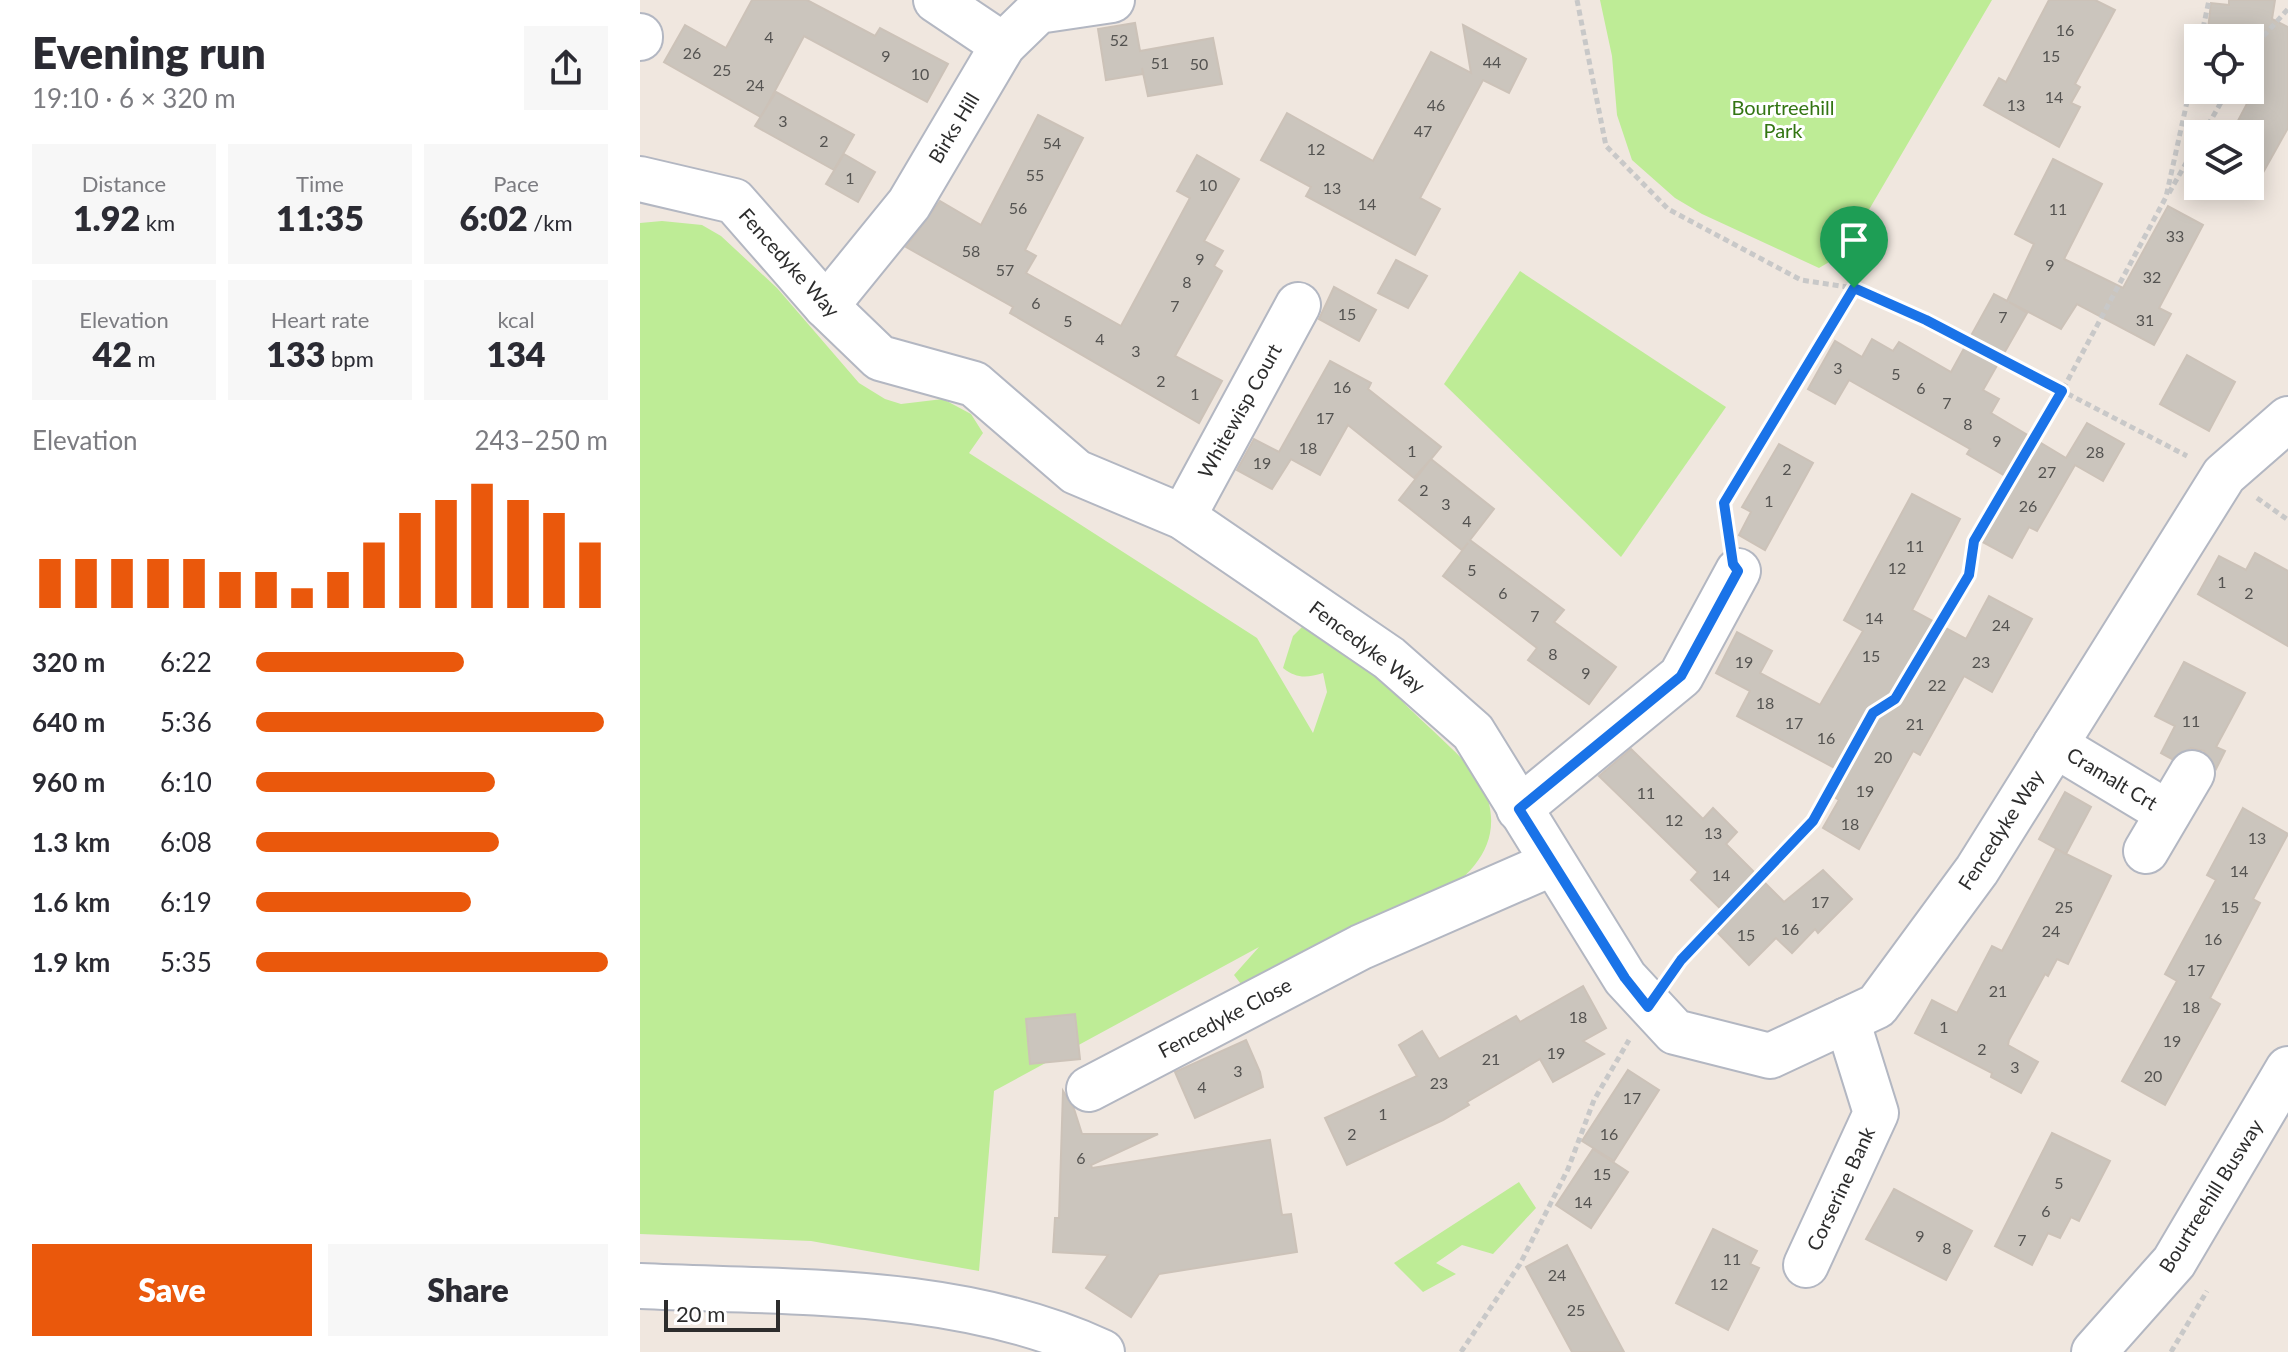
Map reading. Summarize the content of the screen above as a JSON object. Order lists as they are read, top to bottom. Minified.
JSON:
{"streets":{"street":["Birks Hill","Fencedyke Way","Whitewisp Court","Cramalt Crt","Fencedyke Close","Corserine Bank","Bourtreehill Busway"]},"crossings":[["Birks Hill","Fencedyke Way"],["Fencedyke Way","Whitewisp Court"],["Fencedyke Way","Cramalt Crt"],["Fencedyke Way","Fencedyke Close"],["Fencedyke Way","Corserine Bank"]],"parks":["Bourtreehill Park"],"house_numbers":["16","4","52","26","9","15","44","51","50","25","10","24","14","46","13","3","47","2","54","12","55","1","10","13","14","56","11","33","58","9","9","57","32","8","6","7","15","7","31","5","4","3","3","5","2","16","6","1","7","17","8","9","18","1","28","19","2","27","2","1","3","26","4","11","12","5","1","6","2","7","14","24","8","15","19","23","9","22","18","11","17","21","16","20","19","11","12","18","13","13","14","14","17","25","15","16","24","15","16","17","21","18","18","1","19","2","19","21","3","3","20","23","4","17","1","2","16","6","15","5","14","6","9","7","8","11","24","12","25"],"scale_bar":"20 m","page":{"heading":["Evening run","19:10 · 6 × 320 m"],"stats":[["Distance","1.92 km"],["Time","11:35"],["Pace","6:02 /km"],["Elevation","42 m"],["Heart rate","133 bpm"],["kcal","134"]],"chart":["Elevation","243–250 m"],"list":[{"name":"320 m","note":"6:22"},{"name":"640 m","note":"5:36"},{"name":"960 m","note":"6:10"},{"name":"1.3 km","note":"6:08"},{"name":"1.6 km","note":"6:19"},{"name":"1.9 km","note":"5:35"}],"buttons":["Save","Share"],"scale":"20 m"}}
